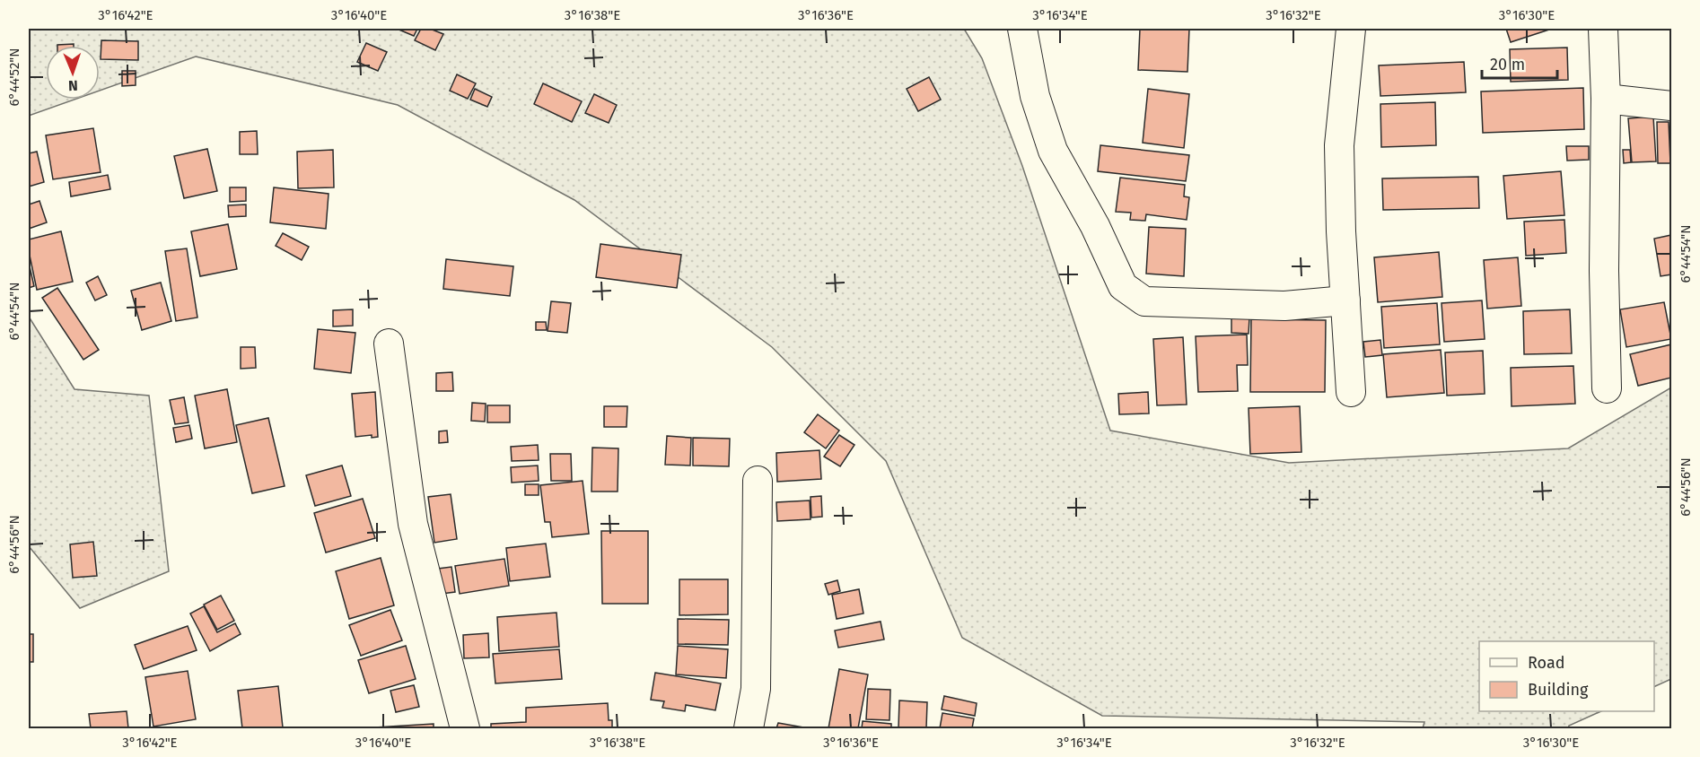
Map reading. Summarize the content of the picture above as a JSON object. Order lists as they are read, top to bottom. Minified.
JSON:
{"legend":["Road","Building"],"scale_bar":"20 m","north":"bottom","coordinates":["3°16'42\"E","3°16'40\"E","3°16'38\"E","3°16'36\"E","3°16'34\"E","3°16'32\"E","3°16'30\"E","6°44'52\"N","6°44'54\"N","6°44'56\"N"]}
